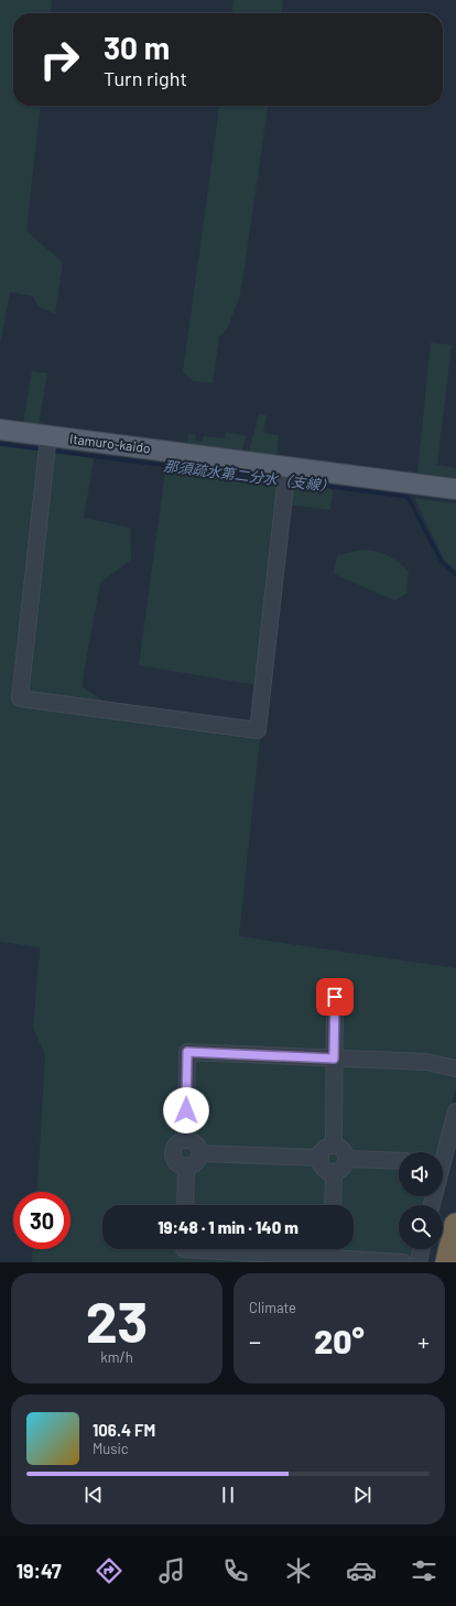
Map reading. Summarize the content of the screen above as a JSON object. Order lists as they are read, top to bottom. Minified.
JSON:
{"streets":{"main road":["Itamuro-kaido"]},"water":["那須疏水第二分水（支線）"],"page":{"turn":["30 m","Turn right"],"limit":"30","trip":"19:48 · 1 min · 140 m","tile":[["23","km/h"],"Climate"],"heat":["−","20°","+"],"song":["106.4 FM","Music"],"tabs":"19:47"}}
